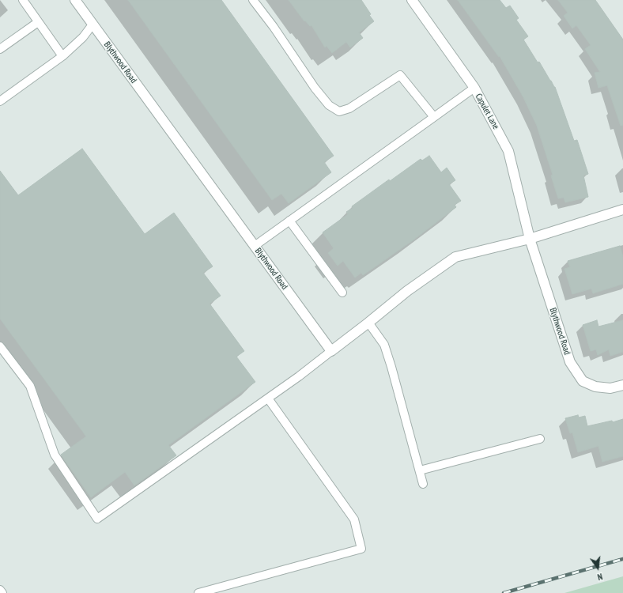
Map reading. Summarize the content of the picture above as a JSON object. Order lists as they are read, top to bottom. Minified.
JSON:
{"streets":{"street":["Blythwood Road","Capulet Lane"]},"crossings":[["Blythwood Road","Capulet Lane"]],"north":"bottom"}
